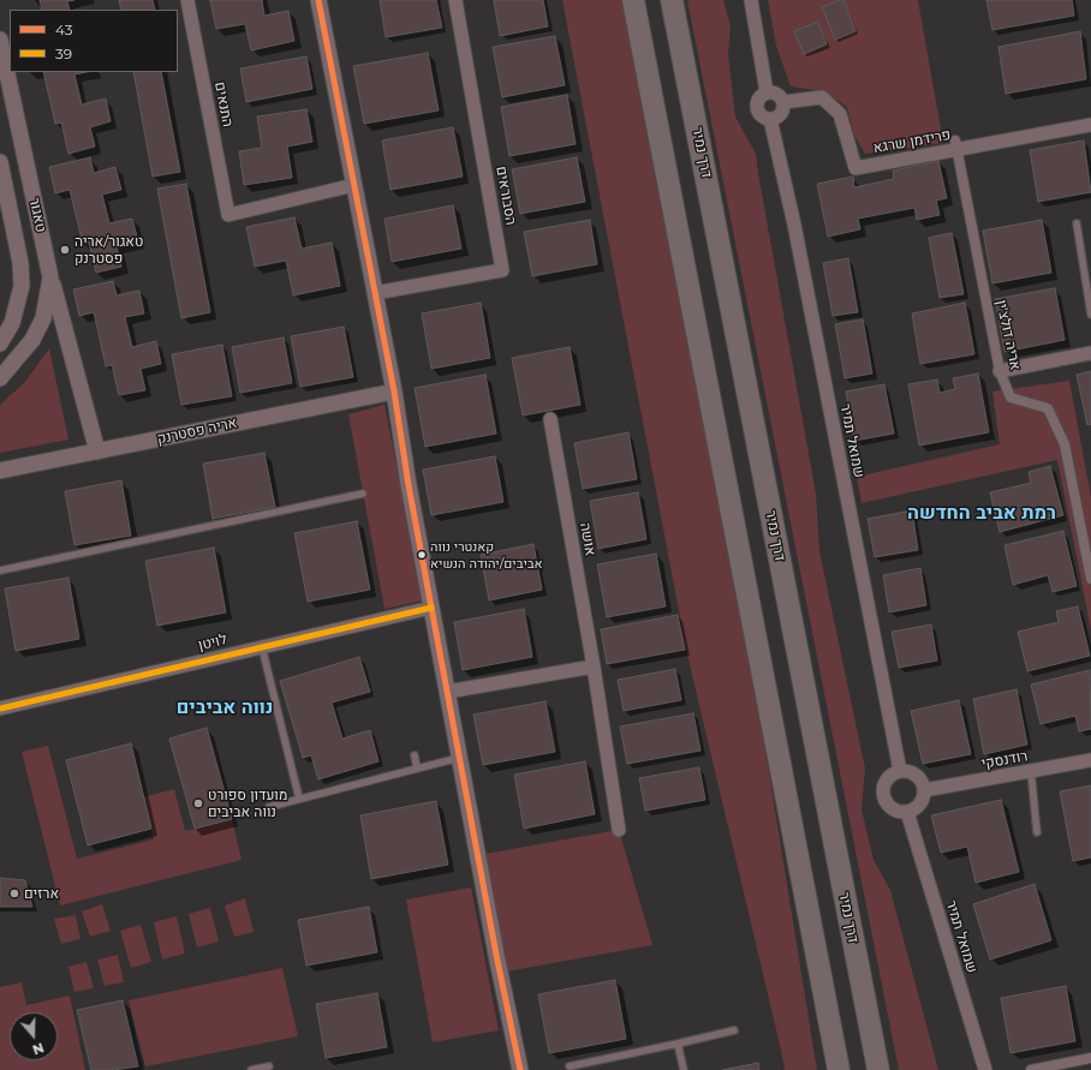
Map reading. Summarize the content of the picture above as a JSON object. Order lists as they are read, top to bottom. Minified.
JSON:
{"streets":{"highway":["דרך נמיר"],"street":["התנאים","פרידמן שרגא","הסבוראים","טאגור","אריה דולצ'ין","אריה פסטרנק","שמואל תמיר","אושה","לויטן","רודנסקי"]},"crossings":[["פרידמן שרגא","אריה דולצ'ין"],["פרידמן שרגא","שמואל תמיר"],["שמואל תמיר","רודנסקי"]],"districts":["רמת אביב החדשה","נווה אביבים"],"places":["טאגור/אריה פסטרנק","קאנטרי נווה אביבים/יהודה הנשיא","מועדון ספורט נווה אביבים","ארזים"],"lines":["transit line 43","transit line 39"],"legend":["43","39"],"north":"bottom"}
